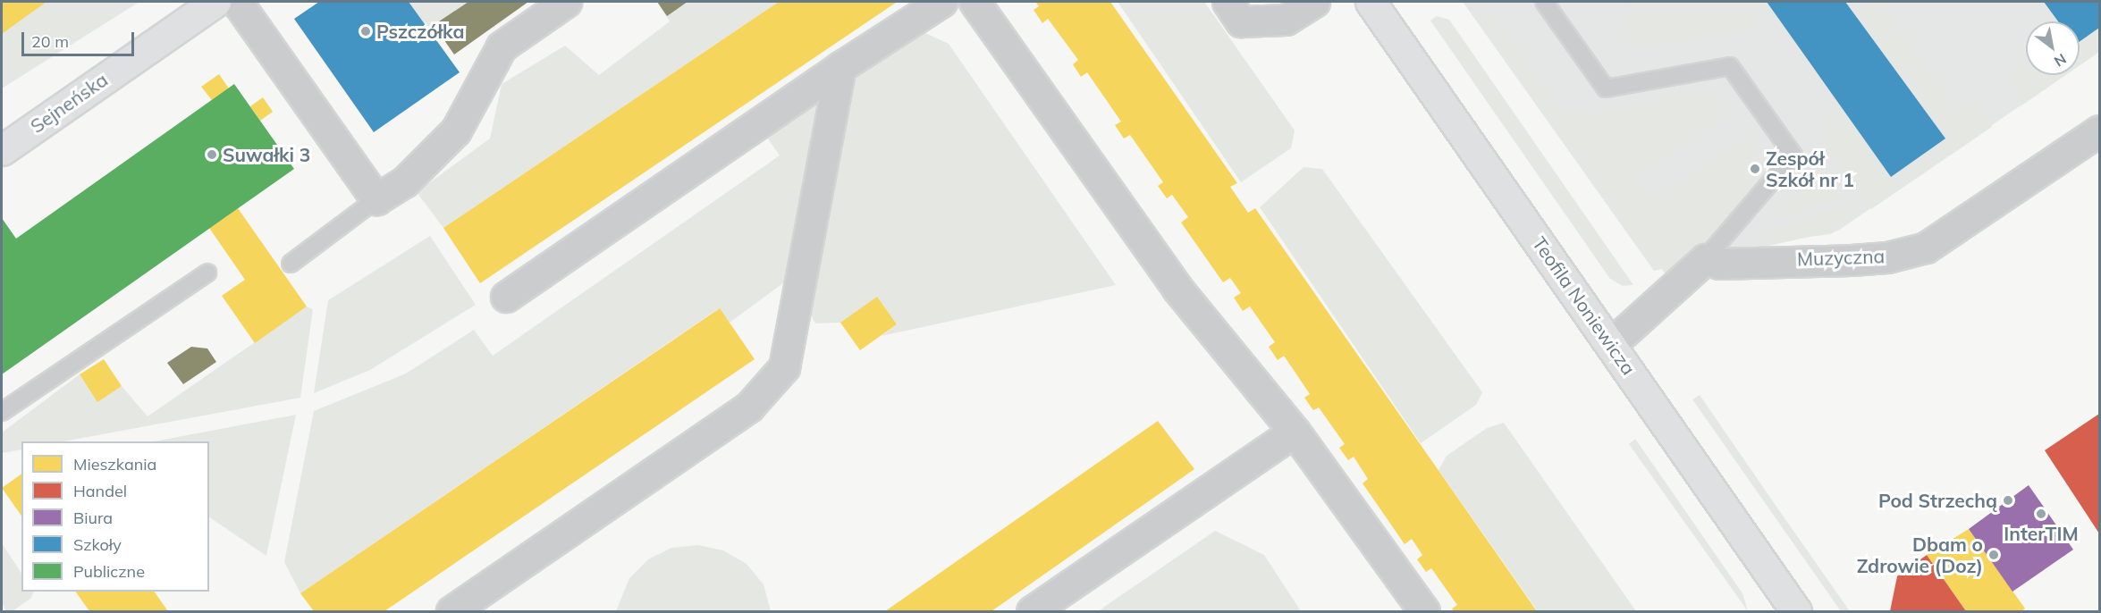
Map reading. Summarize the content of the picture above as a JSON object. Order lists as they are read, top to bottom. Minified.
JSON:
{"streets":{"street":["Sejneńska","Muzyczna","Teofila Noniewicza"]},"places":["Pszczółka","Suwałki 3","Zespół Szkół nr 1","Pod Strzechą","InterTIM","Dbam o Zdrowie (Doz)"],"legend":["Mieszkania","Handel","Biura","Szkoły","Publiczne"],"scale_bar":"20 m","north":"bottom right"}
